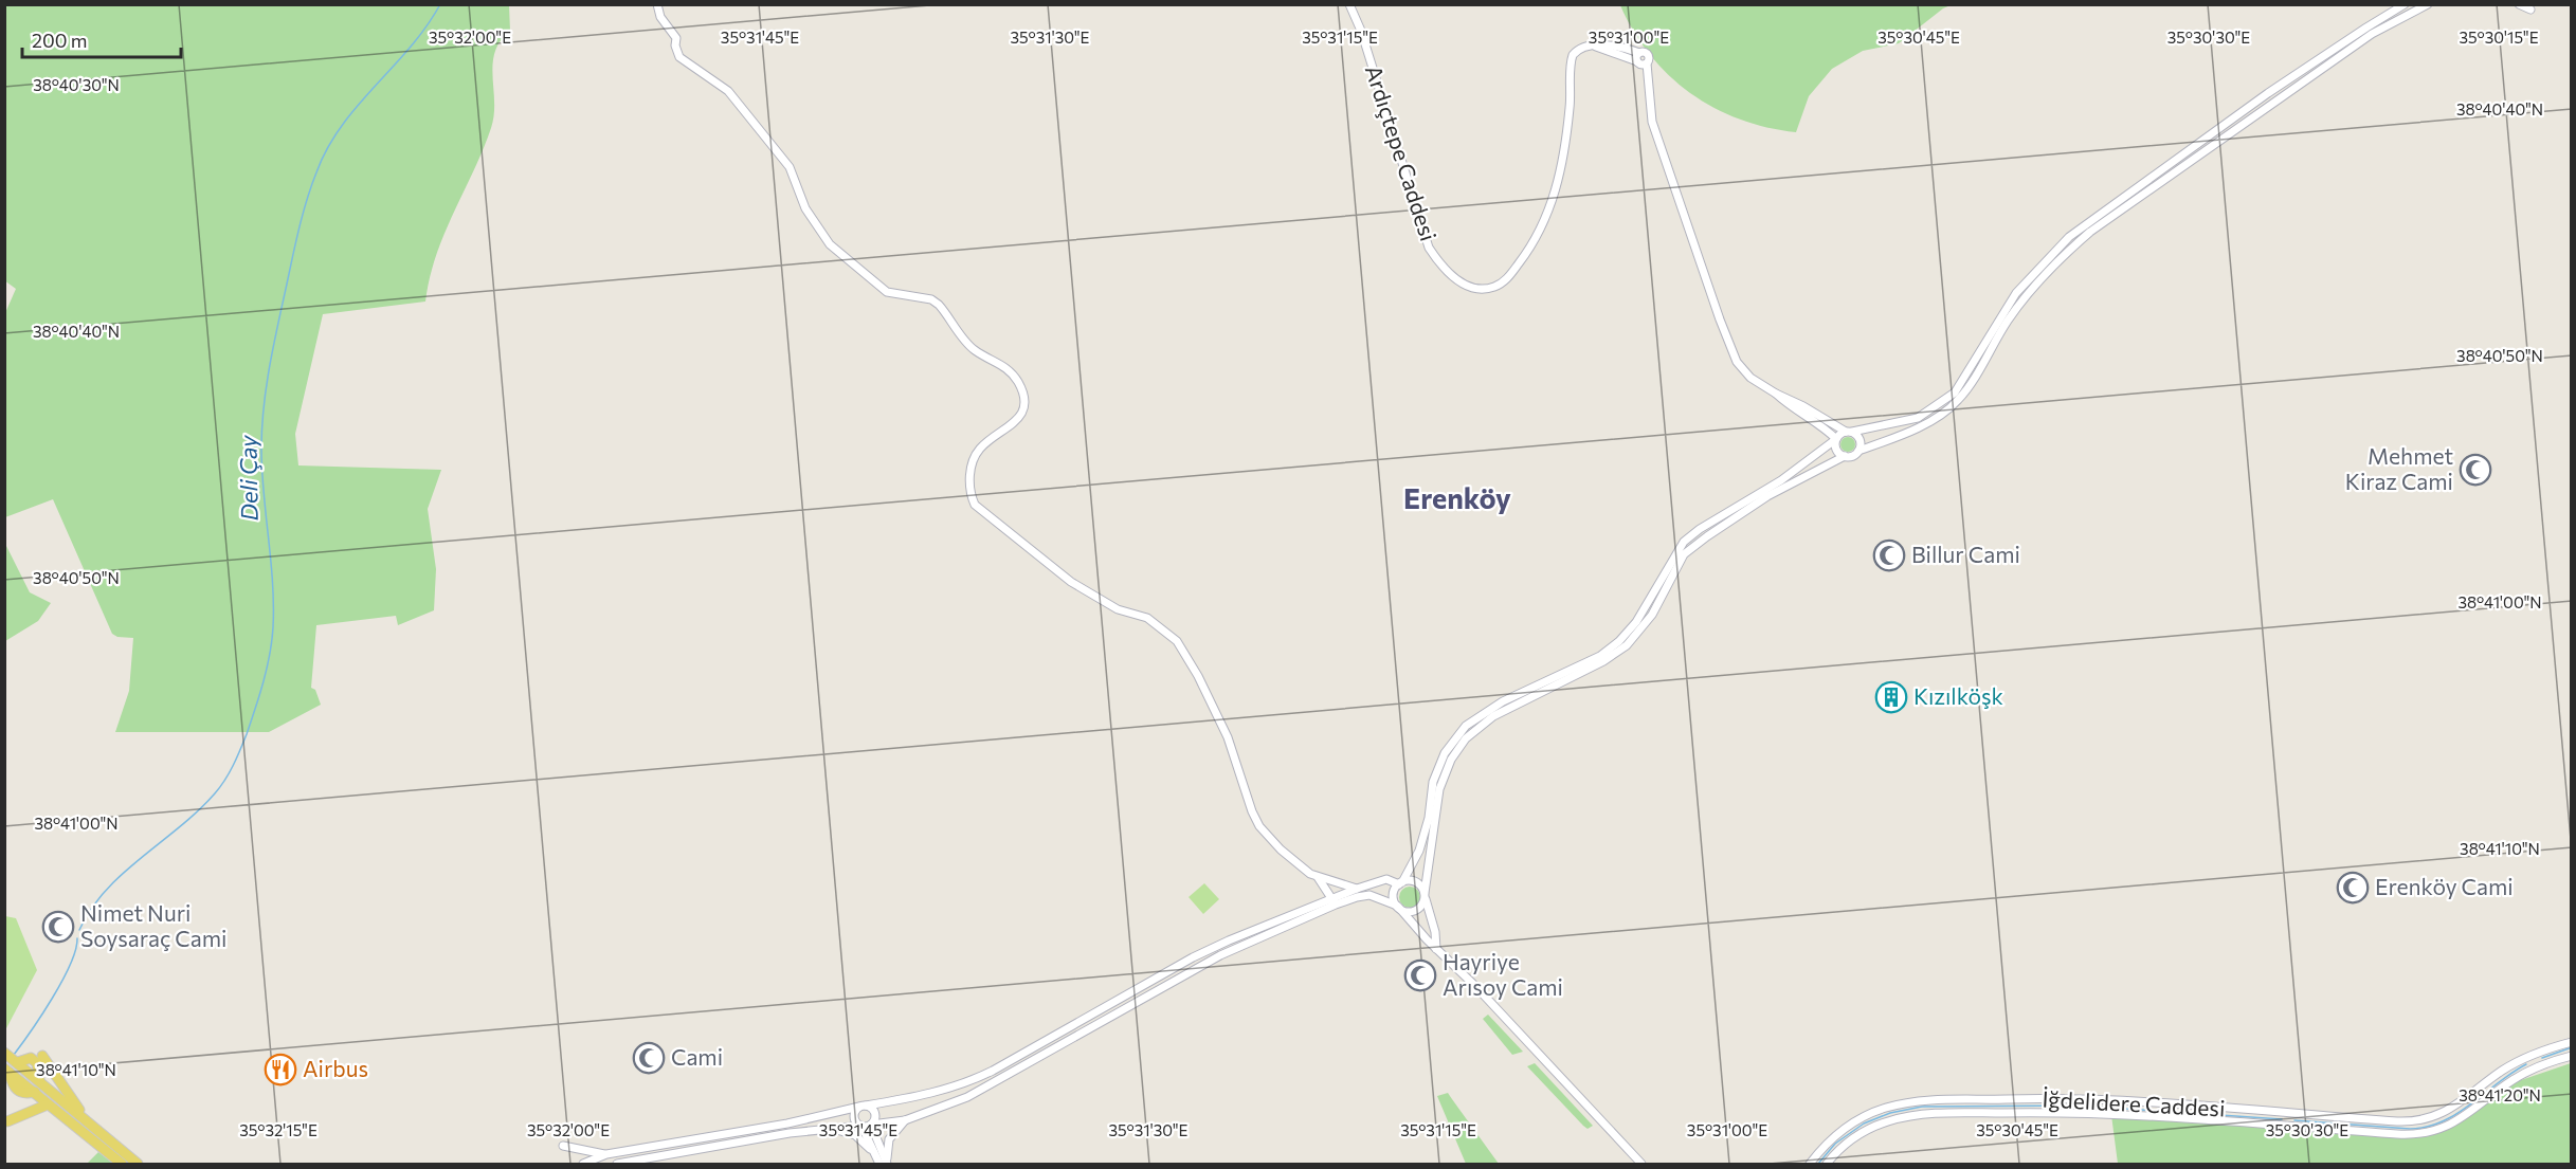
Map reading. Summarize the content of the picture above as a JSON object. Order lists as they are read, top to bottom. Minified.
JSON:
{"streets":{"street":["Ardıçtepe Caddesi","İğdelidere Caddesi"]},"districts":["Erenköy"],"water":["Deli Çay"],"places":{"mosque":["Mehmet Kiraz Cami","Billur Cami","Erenköy Cami","Nimet Nuri Soysaraç Cami","Hayriye Arısoy Cami","Cami"],"building":["Kızılköşk"],"restaurant":["Airbus"]},"scale_bar":"200 m","coordinates":["35°32'00\"E","35°31'45\"E","35°31'30\"E","35°31'15\"E","35°31'00\"E","35°30'45\"E","35°30'30\"E","35°30'15\"E","38°40'30\"N","38°40'40\"N","38°40'50\"N","38°41'00\"N","38°41'10\"N","38°41'20\"N","35°32'15\"E"]}
